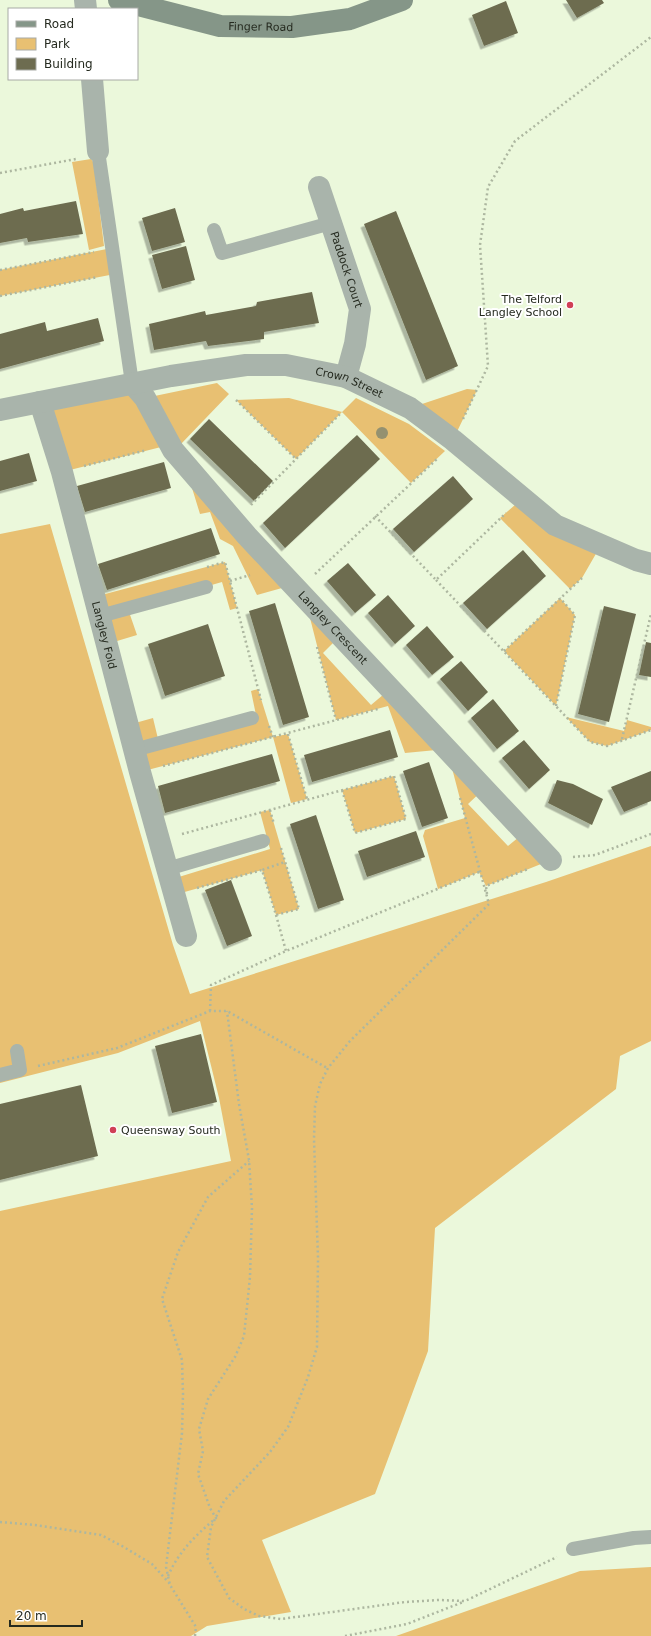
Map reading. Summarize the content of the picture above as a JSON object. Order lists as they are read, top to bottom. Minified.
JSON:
{"streets":{"main road":["Finger Road"],"street":["Paddock Court","Crown Street","Langley Crescent","Langley Fold"]},"crossings":[["Paddock Court","Crown Street"],["Crown Street","Langley Crescent"],["Crown Street","Langley Fold"]],"places":["The Telford Langley School","Queensway South"],"legend":["Road","Park","Building"],"scale_bar":"20 m"}
